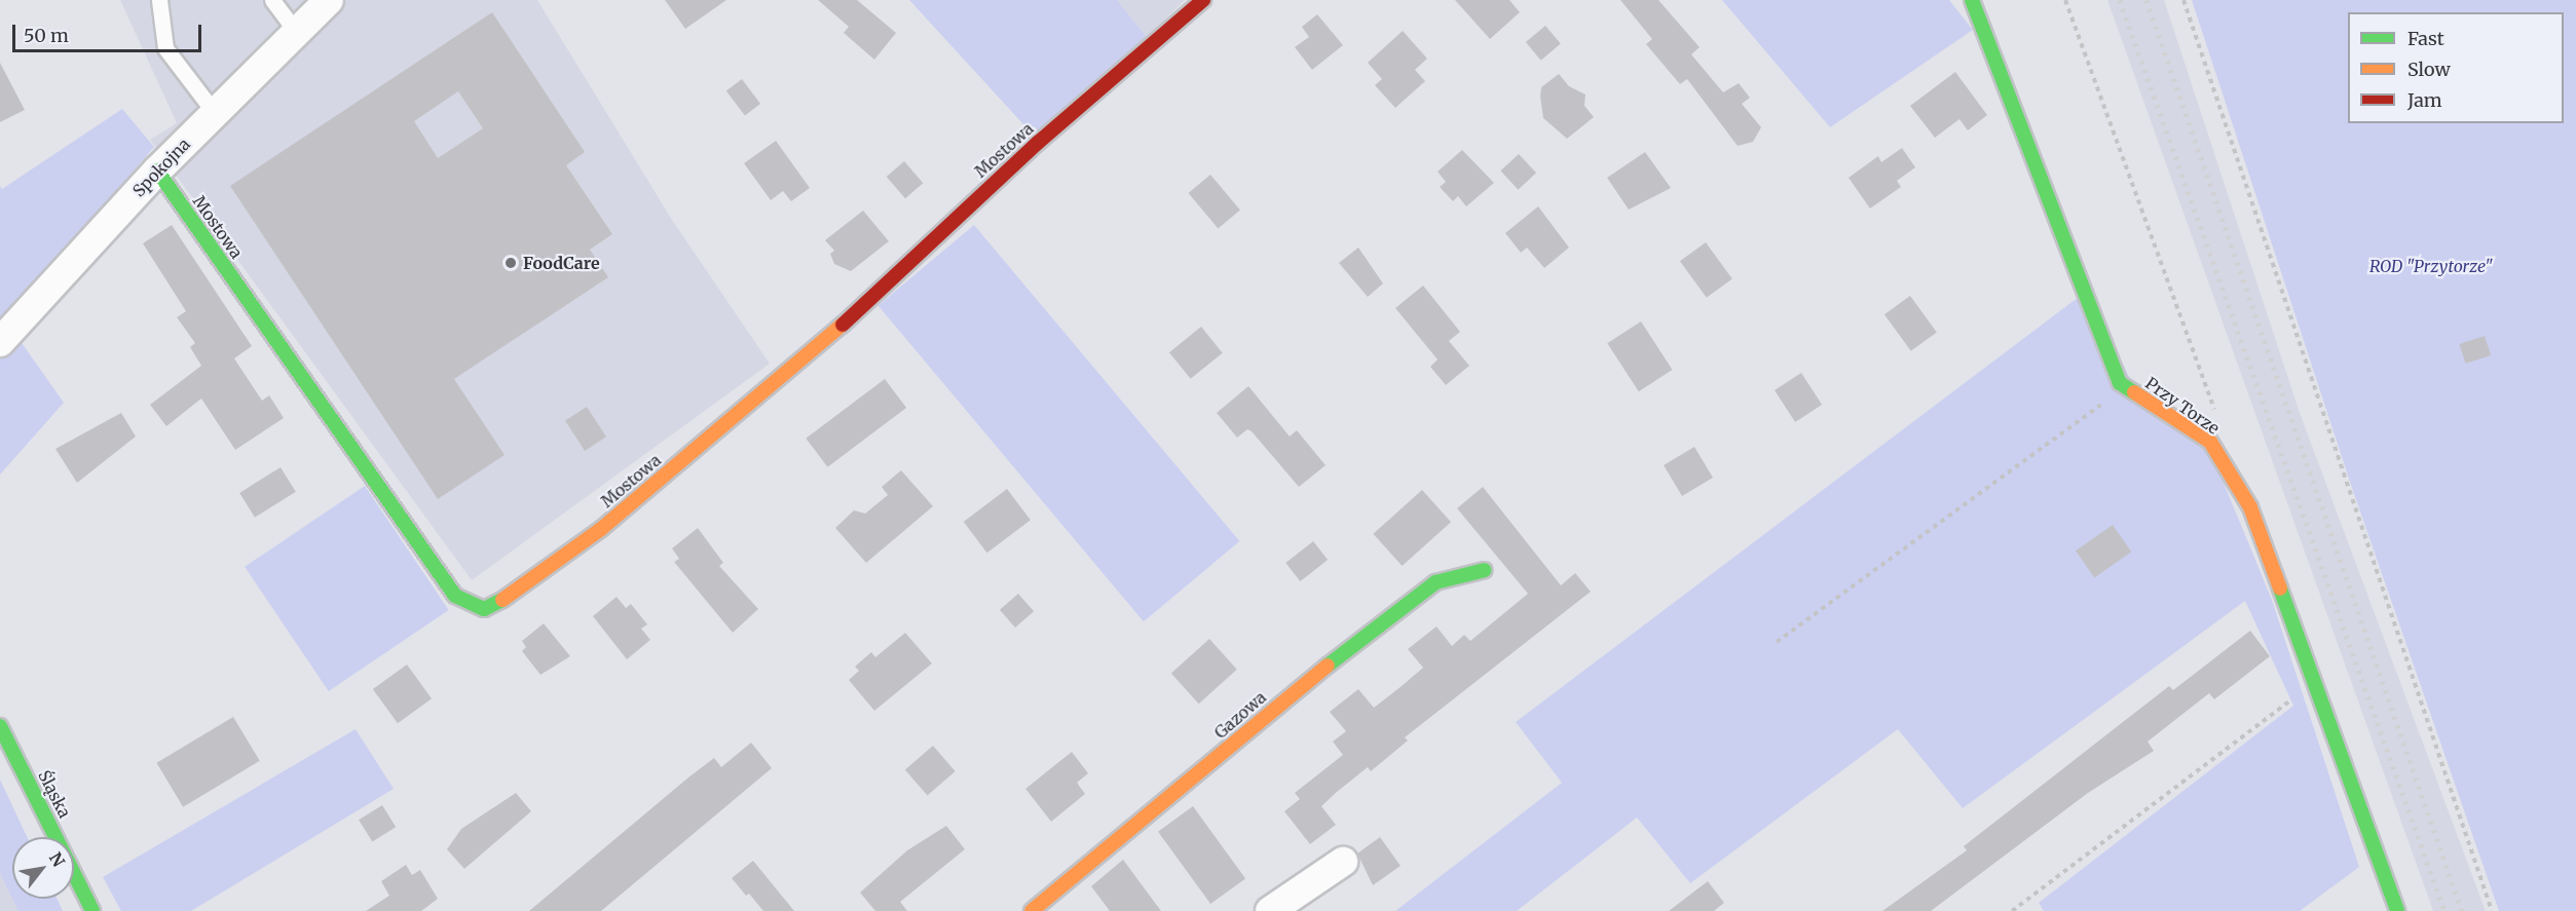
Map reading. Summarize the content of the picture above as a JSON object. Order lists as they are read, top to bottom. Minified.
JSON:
{"streets":{"street":["Mostowa","Spokojna","Przy Torze","Gazowa","Śląska"]},"crossings":[["Mostowa","Spokojna"]],"parks":["ROD \"Przytorze\""],"places":["FoodCare"],"legend":["Fast","Slow","Jam"],"scale_bar":"50 m","north":"top right"}
